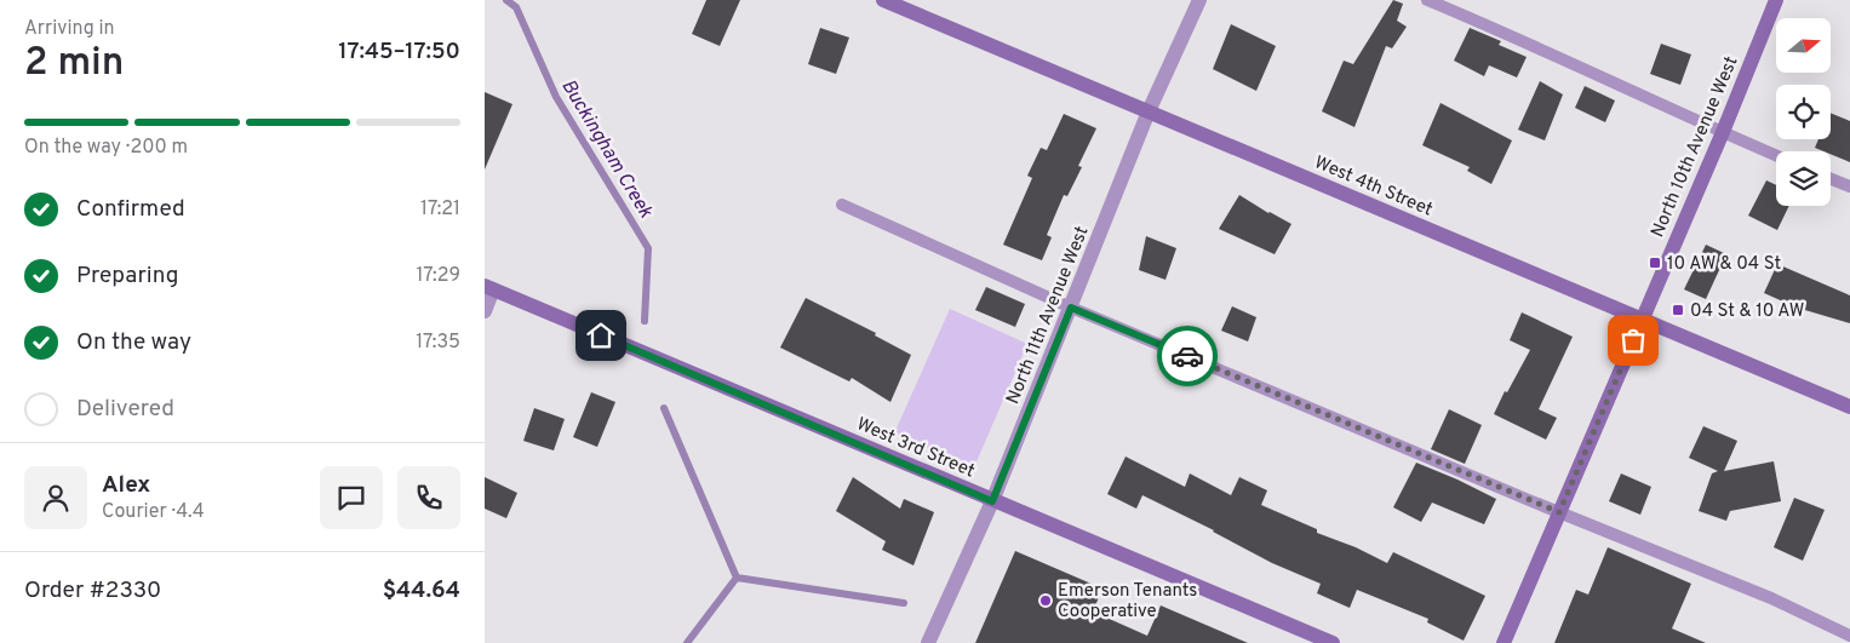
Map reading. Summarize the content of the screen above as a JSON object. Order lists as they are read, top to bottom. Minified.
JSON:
{"streets":{"street":["North 10th Avenue West","West 4th Street","North 11th Avenue West","West 3rd Street"]},"crossings":[["North 10th Avenue West","West 4th Street"],["West 4th Street","North 11th Avenue West"],["North 11th Avenue West","West 3rd Street"]],"water":["Buckingham Creek"],"places":{"transit":["10 AW & 04 St","04 St & 10 AW"],"other":["Emerson Tenants Cooperative"]},"north":"right","page":{"heading":["2 min","Arriving in","17:45–17:50"],"panel":["Alex","Courier · 4.4","Order #2330","$44.64"],"bar":"On the way · 200 m","list":[["Confirmed","17:21"],["Preparing","17:29"],["On the way","17:35"],"Delivered"]}}
